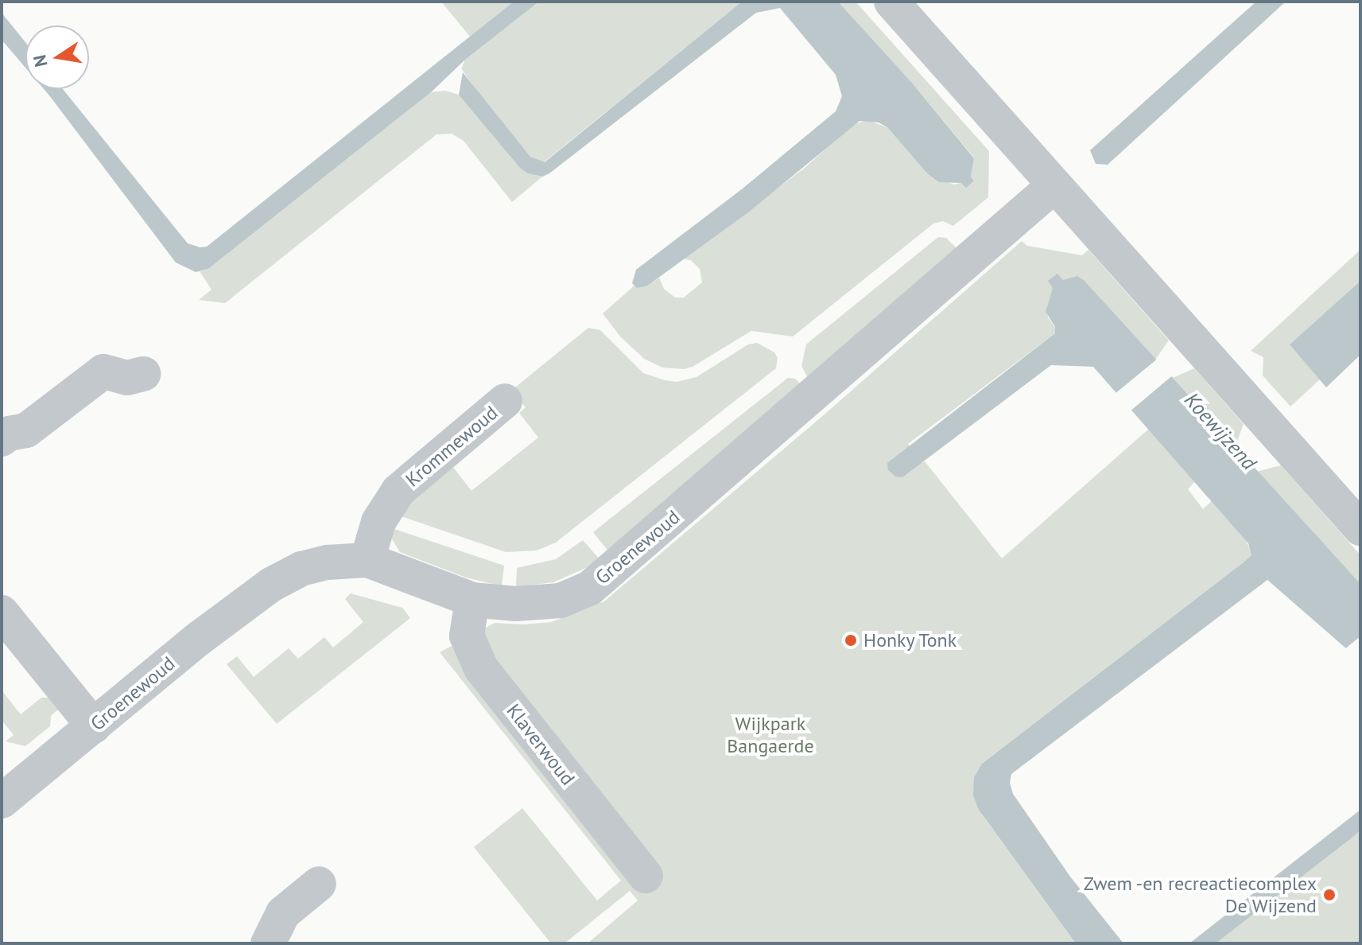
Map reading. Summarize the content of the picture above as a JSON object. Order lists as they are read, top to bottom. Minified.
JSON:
{"streets":{"street":["Krommewoud","Groenewoud","Klaverwoud"]},"crossings":[["Krommewoud","Groenewoud"],["Groenewoud","Klaverwoud"]],"water":["Koewijzend"],"parks":["Wijkpark Bangaerde"],"places":["Honky Tonk","Zwem -en recreactiecomplex De Wijzend"],"north":"left"}
